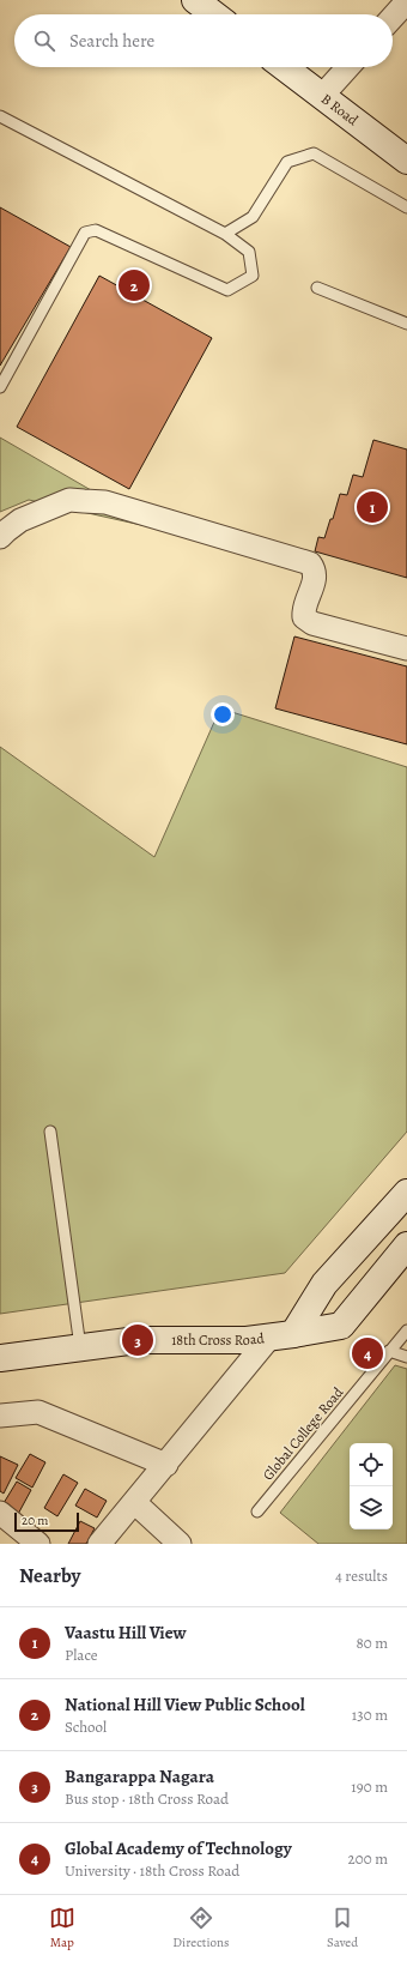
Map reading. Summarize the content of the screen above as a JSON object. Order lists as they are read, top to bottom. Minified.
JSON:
{"streets":{"street":["B Road","18th Cross Road"],"lane":["Global College Road"]},"scale_bar":"20 m","page":{"search":"Search here","pins":["2","1","3","4"],"scale":"20 m","heading":["Nearby","4 results"],"list":[{"mark":"1","name":"Vaastu Hill View","note":"Place","value":"80 m"},{"mark":"2","name":"National Hill View Public School","note":"School","value":"130 m"},{"mark":"3","name":"Bangarappa Nagara","note":"Bus stop · 18th Cross Road","value":"190 m"},{"mark":"4","name":"Global Academy of Technology","note":"University · 18th Cross Road","value":"200 m"}],"nav":["Map","Directions","Saved"]}}
